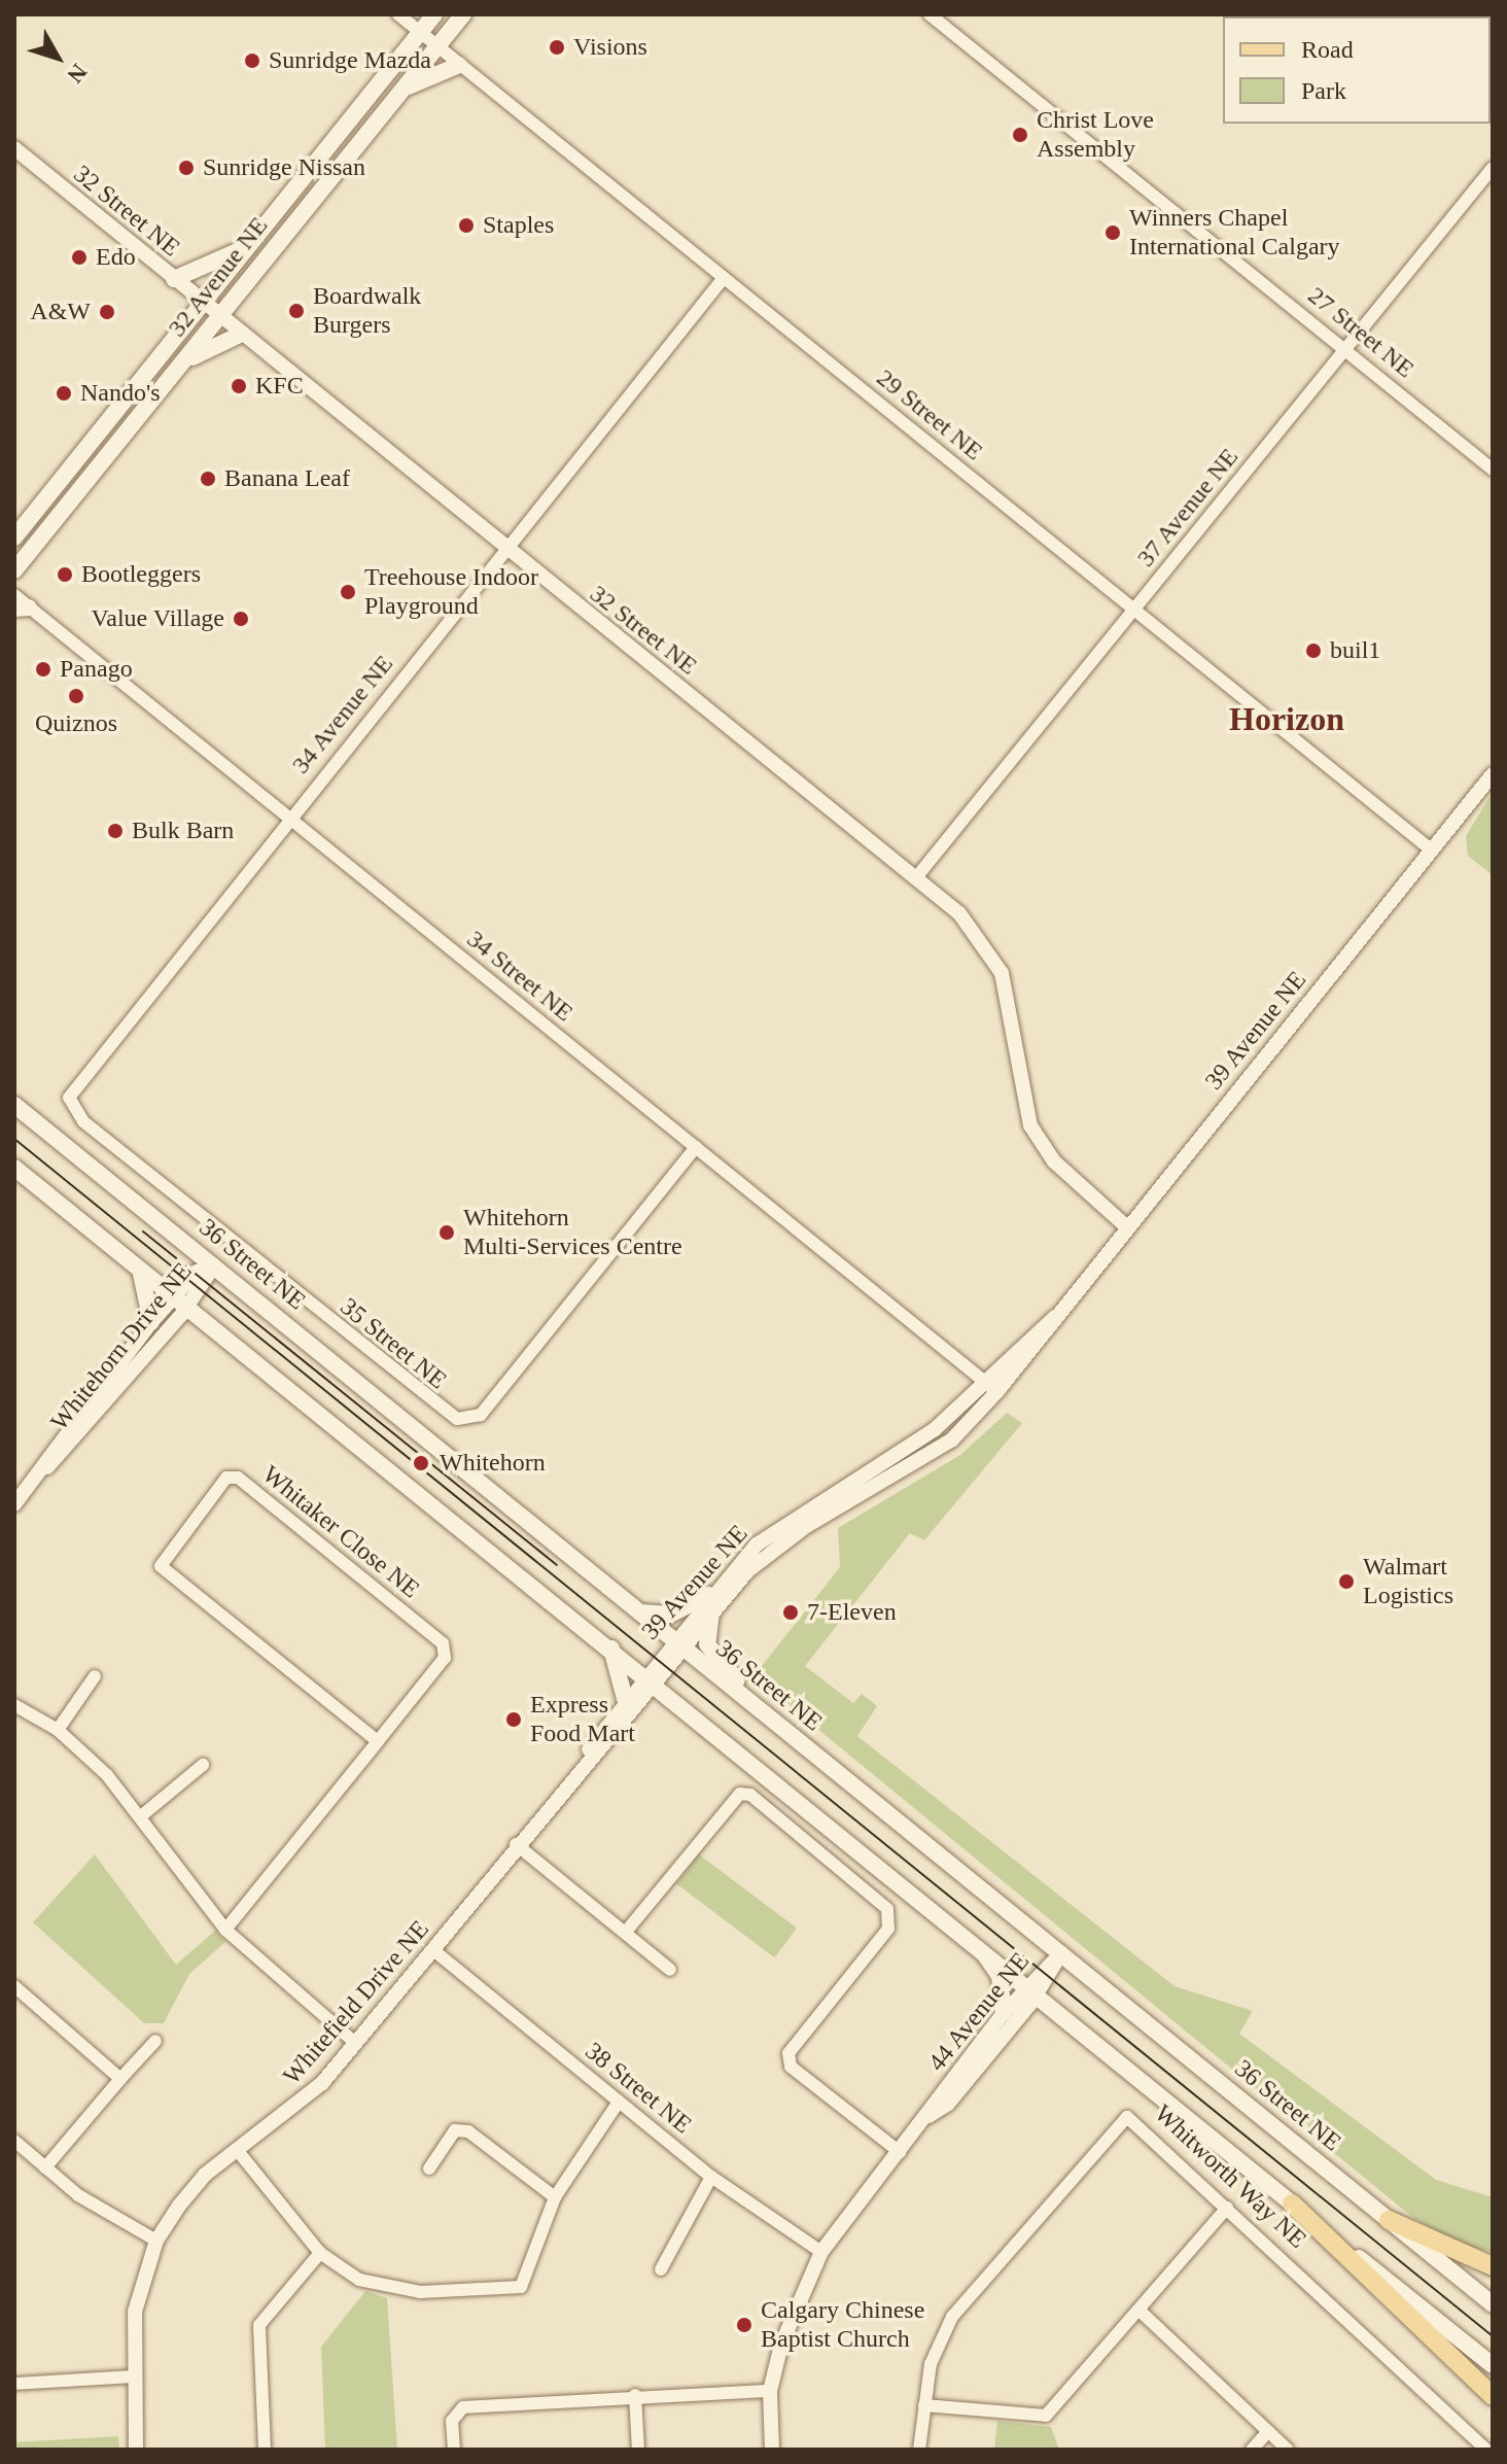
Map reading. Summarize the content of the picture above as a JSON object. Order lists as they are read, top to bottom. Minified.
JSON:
{"streets":{"main road":["32 Avenue NE","36 Street NE"],"street":["32 Street NE","27 Street NE","29 Street NE","37 Avenue NE","34 Avenue NE","34 Street NE","39 Avenue NE","35 Street NE","Whitehorn Drive NE","Whitaker Close NE","Whitefield Drive NE","44 Avenue NE","38 Street NE","Whitworth Way NE"]},"crossings":[["32 Street NE","32 Avenue NE"],["32 Street NE","37 Avenue NE"],["32 Street NE","34 Avenue NE"],["32 Street NE","39 Avenue NE"],["32 Avenue NE","29 Street NE"],["27 Street NE","37 Avenue NE"],["29 Street NE","37 Avenue NE"],["29 Street NE","34 Avenue NE"],["29 Street NE","39 Avenue NE"],["34 Avenue NE","34 Street NE"],["34 Avenue NE","35 Street NE"],["34 Street NE","39 Avenue NE"],["34 Street NE","35 Street NE"],["39 Avenue NE","36 Street NE"],["39 Avenue NE","Whitefield Drive NE"],["36 Street NE","Whitehorn Drive NE"],["36 Street NE","44 Avenue NE"],["Whitefield Drive NE","38 Street NE"],["44 Avenue NE","38 Street NE"]],"districts":["Horizon"],"places":["Visions","Sunridge Mazda","Christ Love Assembly","Sunridge Nissan","Staples","Winners Chapel International Calgary","Edo","Boardwalk Burgers","A&W","KFC","Nando's","Banana Leaf","Bootleggers","Treehouse Indoor Playground","Value Village","buil1","Panago","Quiznos","Bulk Barn","Whitehorn Multi-Services Centre","Whitehorn","Walmart Logistics","7-Eleven","Express Food Mart","Calgary Chinese Baptist Church"],"legend":["Road","Park"],"north":"bottom right"}
